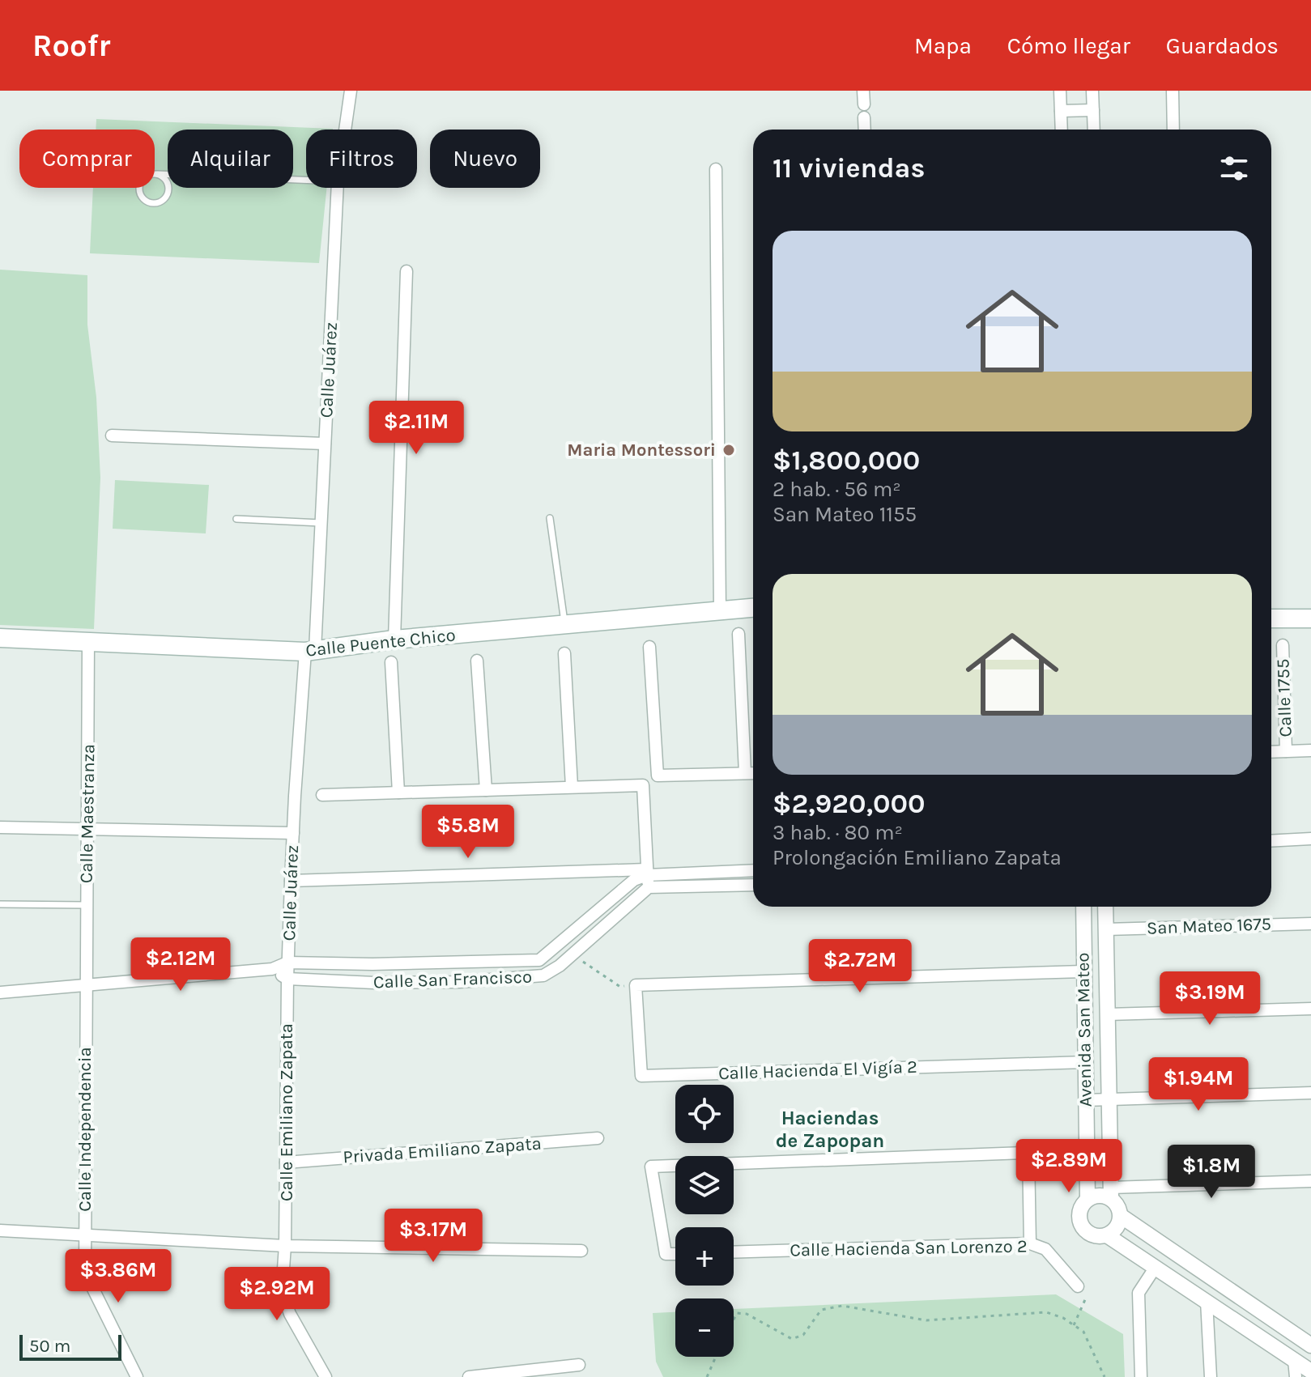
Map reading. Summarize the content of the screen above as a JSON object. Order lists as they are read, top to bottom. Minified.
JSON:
{"streets":{"main road":["Calle Puente Chico"],"street":["Calle Juárez","Calle 1755","Calle Maestranza","San Mateo 1675","Calle San Francisco","Avenida San Mateo","Calle Hacienda El Vigía 2","Calle Emiliano Zapata","Calle Independencia","Privada Emiliano Zapata","Calle Hacienda San Lorenzo 2"]},"crossings":[["Calle Juárez","Calle Puente Chico"],["Calle Juárez","Calle San Francisco"],["Calle Juárez","Calle Emiliano Zapata"],["Calle Puente Chico","Calle Maestranza"],["Calle Maestranza","Calle San Francisco"],["Calle Maestranza","Calle Independencia"],["San Mateo 1675","Avenida San Mateo"],["Calle San Francisco","Calle Emiliano Zapata"],["Calle San Francisco","Calle Independencia"],["Avenida San Mateo","Calle Hacienda El Vigía 2"],["Calle Emiliano Zapata","Privada Emiliano Zapata"]],"districts":["Haciendas de Zapopan"],"places":["Maria Montessori"],"scale_bar":"50 m","page":{"header":"Roofr","nav":["Mapa","Cómo llegar","Guardados"],"chip":["Comprar","Alquilar","Filtros","Nuevo"],"heading":"11 viviendas","list":[{"name":"$1,800,000","note":"2 hab. · 56 m² · San Mateo 1155"},{"name":"$2,920,000","note":"3 hab. · 80 m² · Prolongación Emiliano Zapata"}],"price":["$2.11M","$5.8M","$2.12M","$2.72M","$3.19M","$1.94M","$2.89M","$1.8M","$3.17M","$3.86M","$2.92M"],"map_buttons":["+","−"],"scale":"50 m"}}
